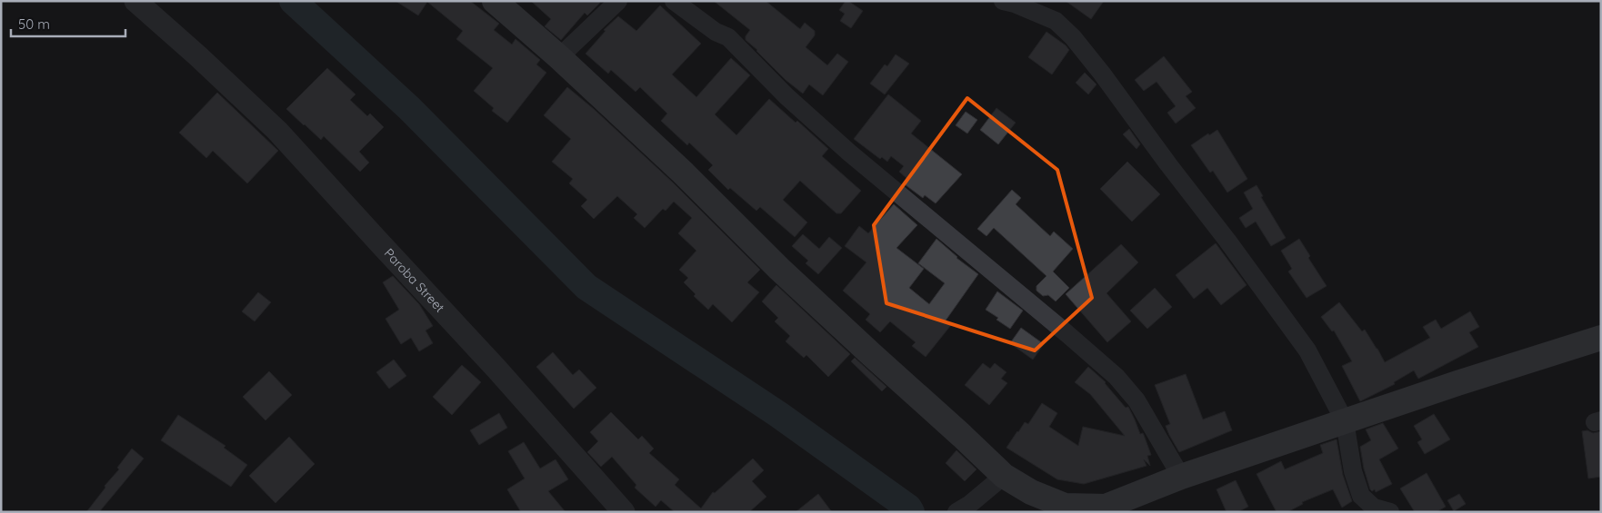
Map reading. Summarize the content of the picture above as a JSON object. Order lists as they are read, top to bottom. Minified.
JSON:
{"streets":{"street":["Paroba Street"]},"scale_bar":"50 m"}
